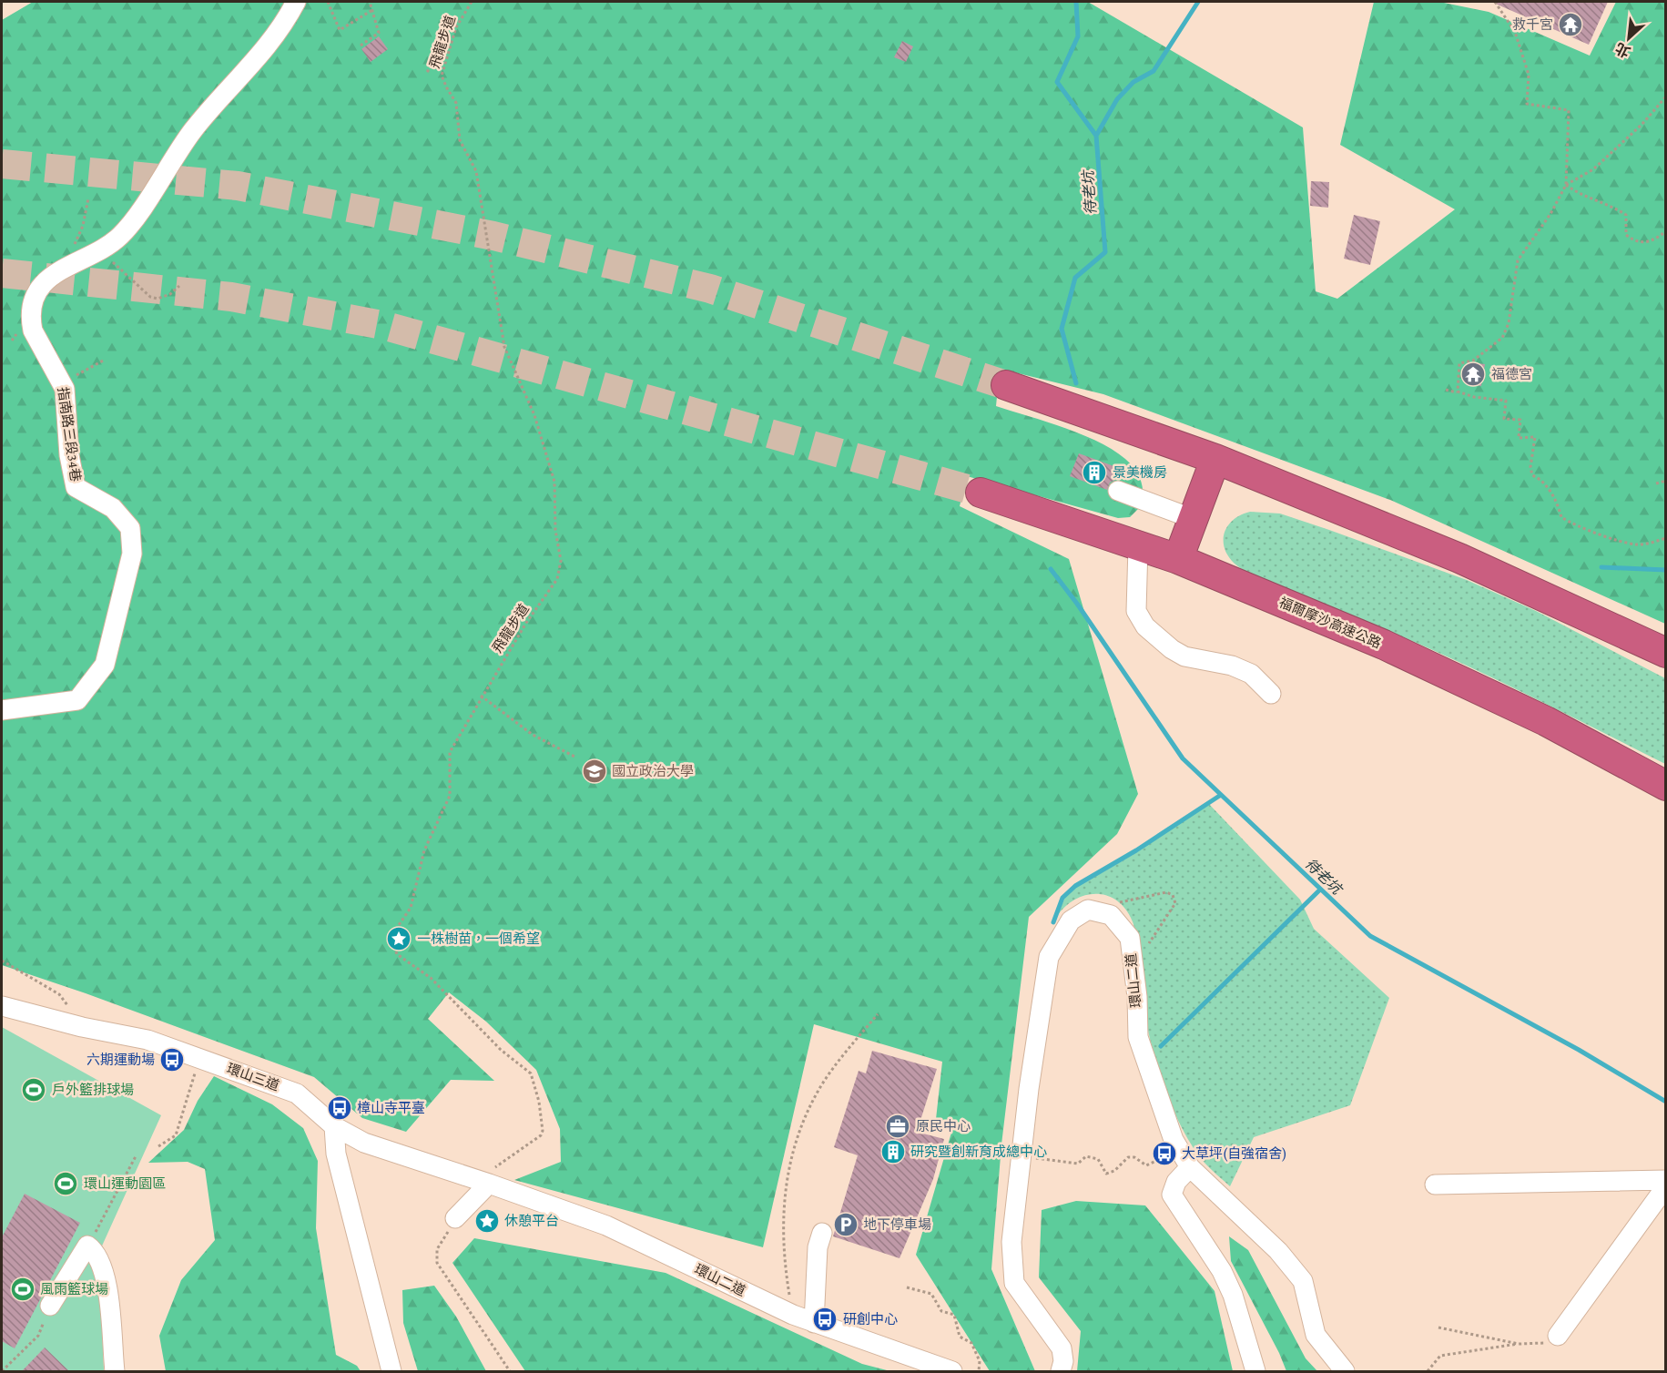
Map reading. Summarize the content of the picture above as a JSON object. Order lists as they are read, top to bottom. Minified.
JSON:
{"streets":{"highway":["福爾摩沙高速公路"],"street":["指南路三段34巷","環山二道","環山三道"],"path":["飛龍步道"]},"crossings":[["飛龍步道","環山二道"],["飛龍步道","環山三道"],["環山二道","環山三道"]],"water":["待老坑"],"places":{"temple":["救千宮","福德宮"],"building":["景美機房","研究暨創新育成總中心"],"school or university":["國立政治大學"],"place":["一株樹苗，一個希望","休憩平台"],"bus stop":["六期運動場","樟山寺平臺","大草坪(自強宿舍)","研創中心"],"sports":["戶外籃排球場","環山運動園區","風雨籃球場"],"office":["原民中心"],"parking":["地下停車場"]},"north":"bottom left"}
